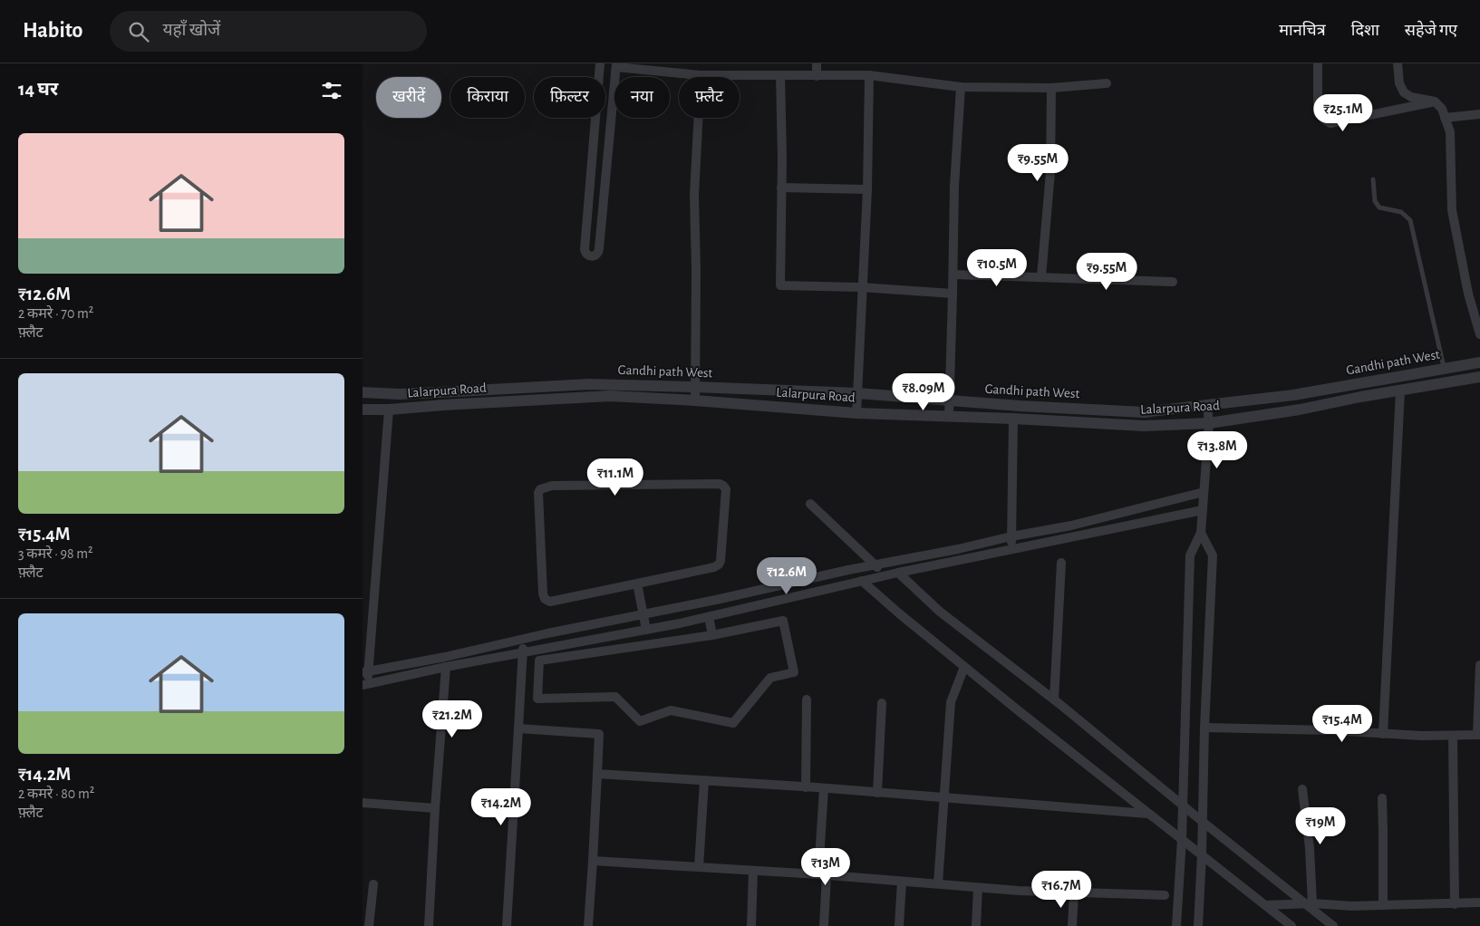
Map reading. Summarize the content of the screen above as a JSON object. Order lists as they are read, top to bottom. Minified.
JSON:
{"streets":{"street":["Gandhi path West","Lalarpura Road"]},"page":{"header":"Habito","search":"यहाँ खोजें","nav":["मानचित्र","दिशा","सहेजे गए"],"heading":"14 घर","chip":["खरीदें","किराया","फ़िल्टर","नया","फ़्लैट"],"price":["₹25.1M","₹9.55M","₹10.5M","₹9.55M","₹8.09M","₹13.8M","₹11.1M","₹12.6M","₹21.2M","₹15.4M","₹14.2M","₹19M","₹13M","₹16.7M"],"list":[{"name":"₹12.6M","note":"2 कमरे · 70 m² · फ़्लैट"},{"name":"₹15.4M","note":"3 कमरे · 98 m² · फ़्लैट"},{"name":"₹14.2M","note":"2 कमरे · 80 m² · फ़्लैट"}]}}
